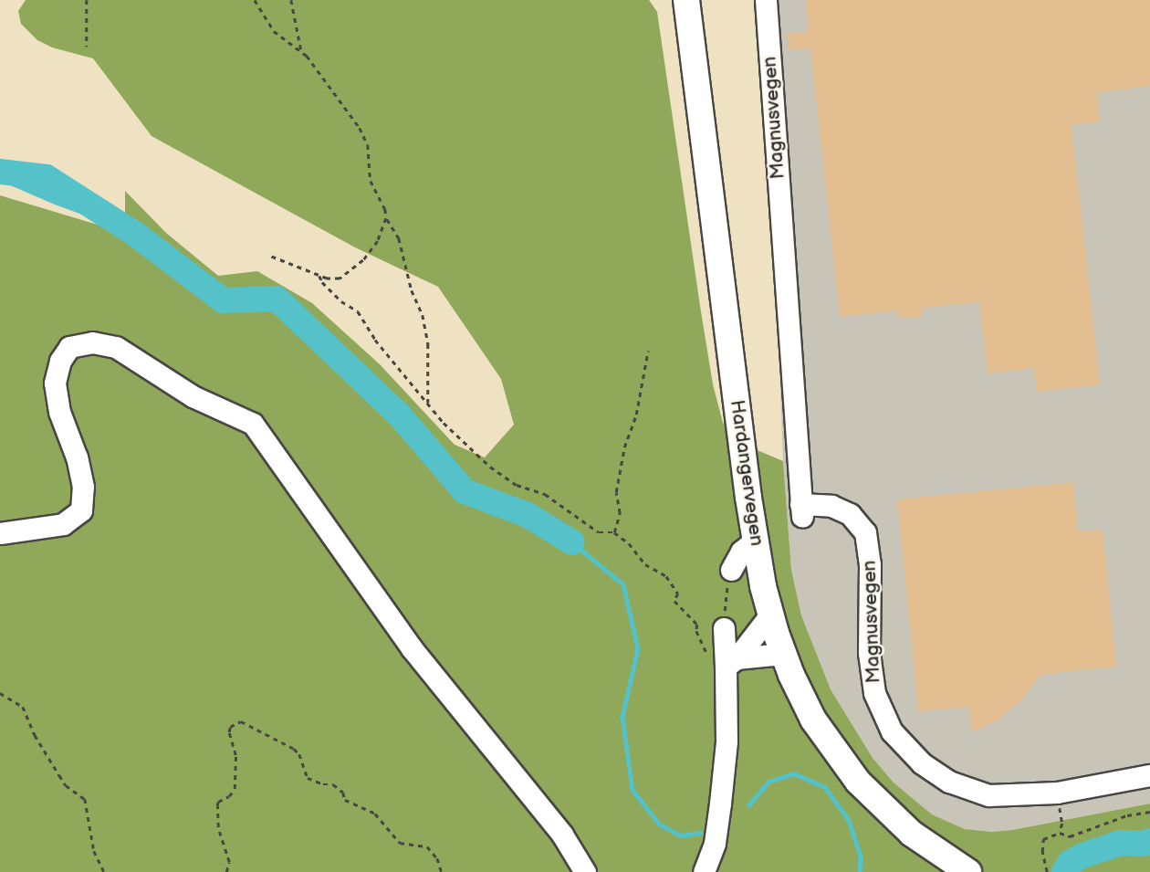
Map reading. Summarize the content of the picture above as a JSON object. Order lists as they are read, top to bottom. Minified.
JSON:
{"streets":{"main road":["Hardangervegen"],"lane":["Magnusvegen"]}}
